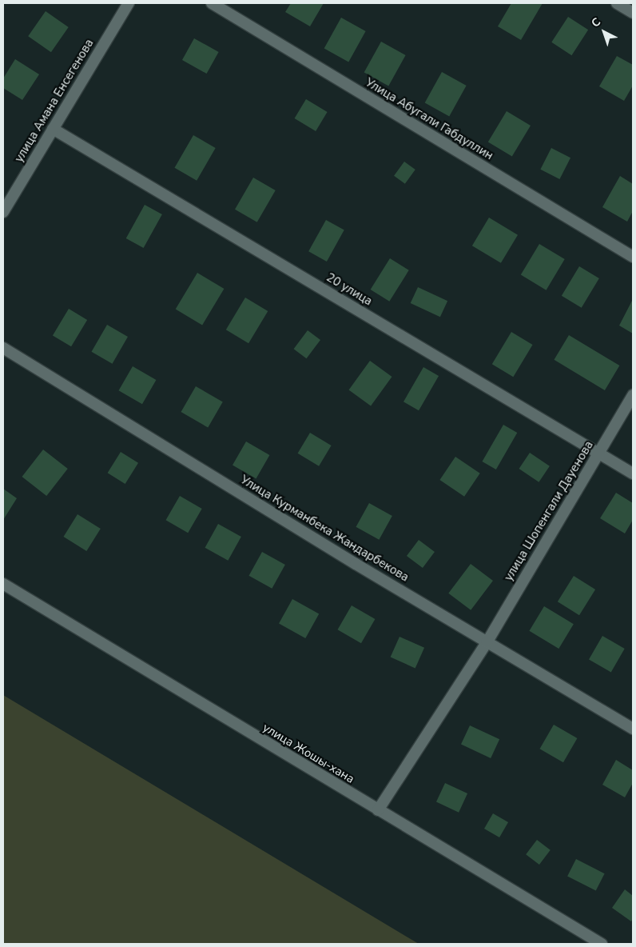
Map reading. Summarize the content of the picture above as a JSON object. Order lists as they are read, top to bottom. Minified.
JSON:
{"streets":{"street":["улица Амана Енсегенова","Улица Абугали Габдуллин","20 улица","улица Шопенгали Дауенова","Улица Курманбека Жандарбекова","улица Жошы-хана"]},"crossings":[["улица Амана Енсегенова","20 улица"],["20 улица","улица Шопенгали Дауенова"],["улица Шопенгали Дауенова","Улица Курманбека Жандарбекова"],["улица Шопенгали Дауенова","улица Жошы-хана"]],"north":"top left"}
